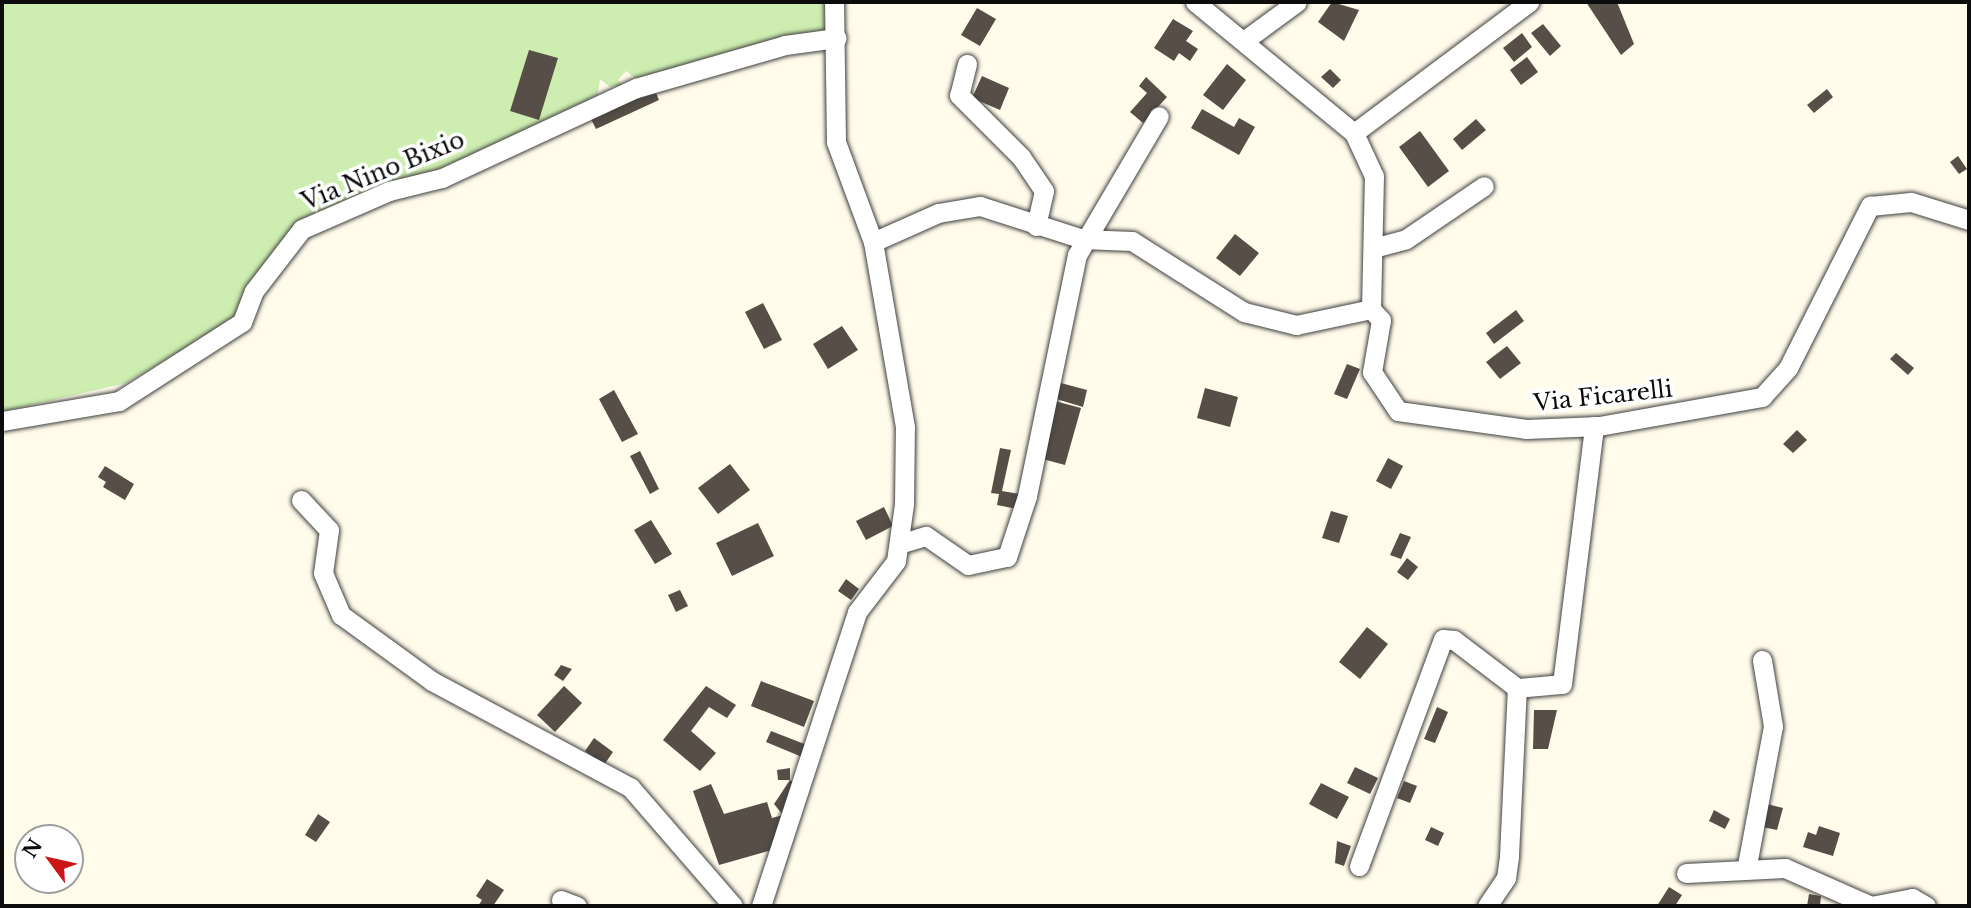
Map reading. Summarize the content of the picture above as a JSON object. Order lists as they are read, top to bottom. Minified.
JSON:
{"streets":{"street":["Via Nino Bixio","Via Ficarelli"]},"north":"top left"}
